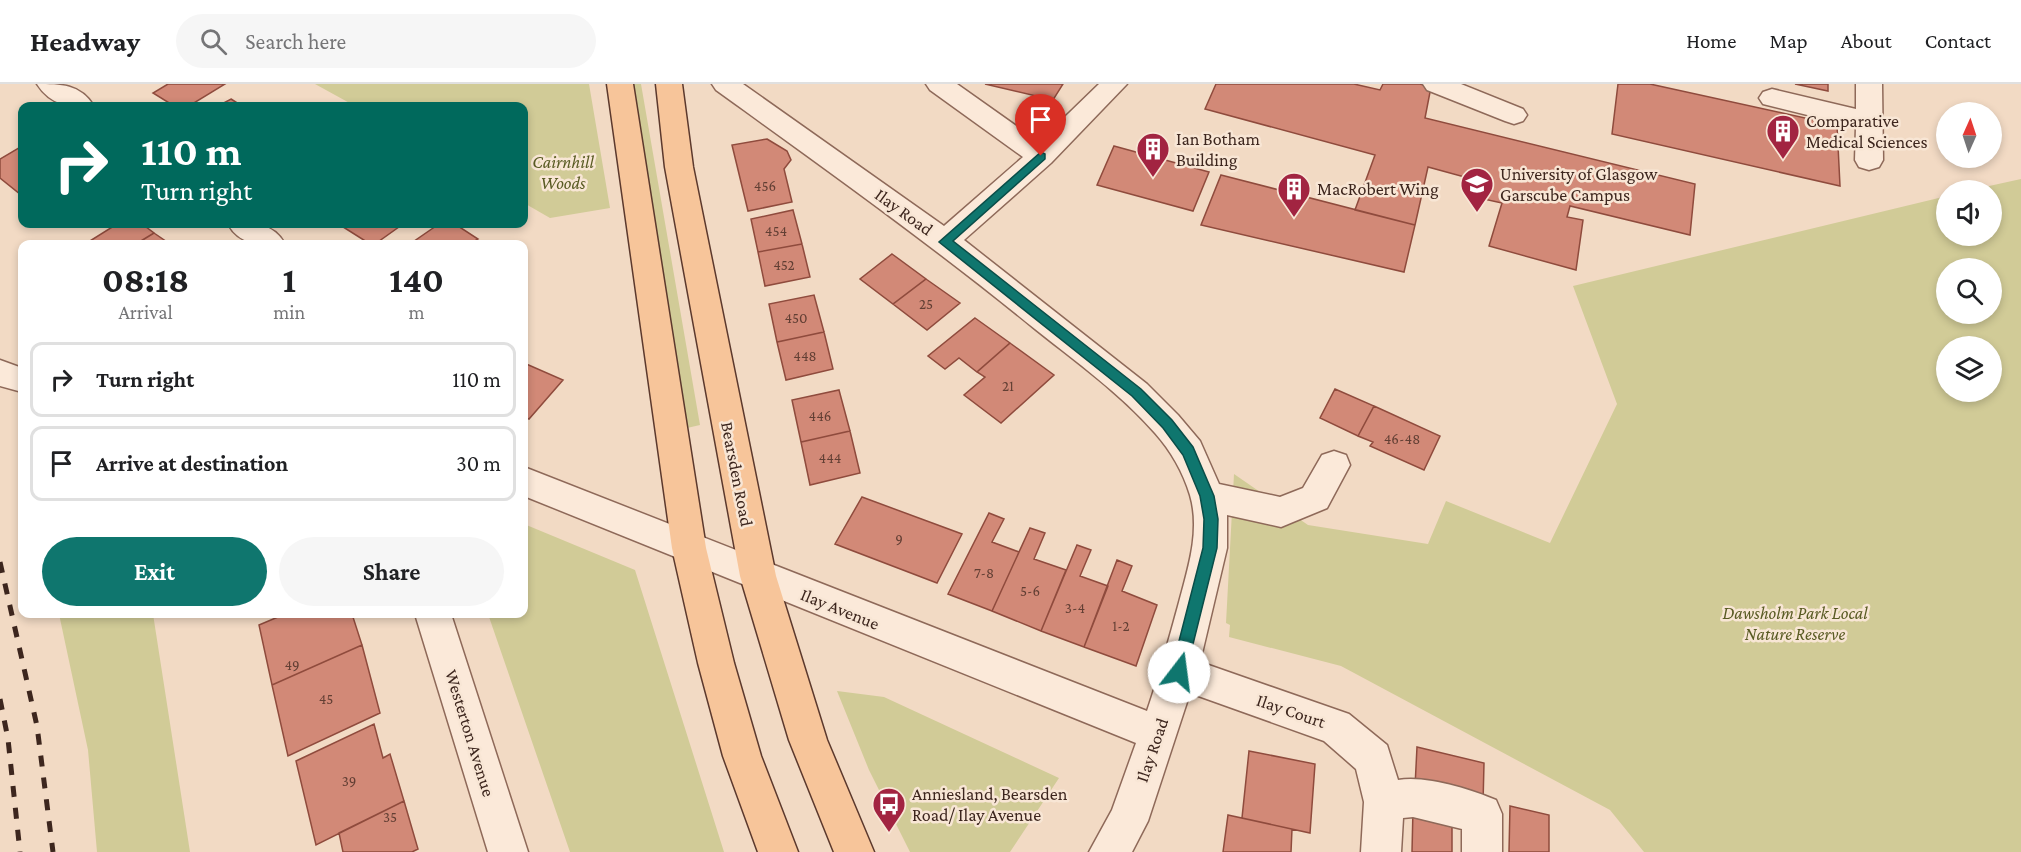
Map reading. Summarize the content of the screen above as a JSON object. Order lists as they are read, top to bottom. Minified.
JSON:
{"streets":{"main road":["Bearsden Road"],"street":["Ilay Road","Ilay Avenue","Ilay Court","Westerton Avenue"]},"crossings":[["Ilay Road","Ilay Avenue"],["Ilay Road","Ilay Court"],["Bearsden Road","Ilay Avenue"]],"parks":["Cairnhill Woods","Dawsholm Park Local Nature Reserve"],"places":{"building":["Comparative Medical Sciences","Ian Botham Building","MacRobert Wing"],"school or university":["University of Glasgow Garscube Campus"],"bus stop":["Anniesland, Bearsden Road/ Ilay Avenue"]},"house_numbers":["456","454","452","25","450","448","21","446","46-48","444","9","7-8","5-6","3-4","1-2","49","45","39","35"],"north":"top","page":{"header":"Headway","search":"Search here","nav":["Home","Map","About","Contact"],"turn":["110 m","Turn right"],"eta":["08:18","Arrival","1","min","140","m"],"list":[{"name":"Turn right","value":"110 m"},{"name":"Arrive at destination","value":"30 m"}],"buttons":["Exit","Share"]}}
